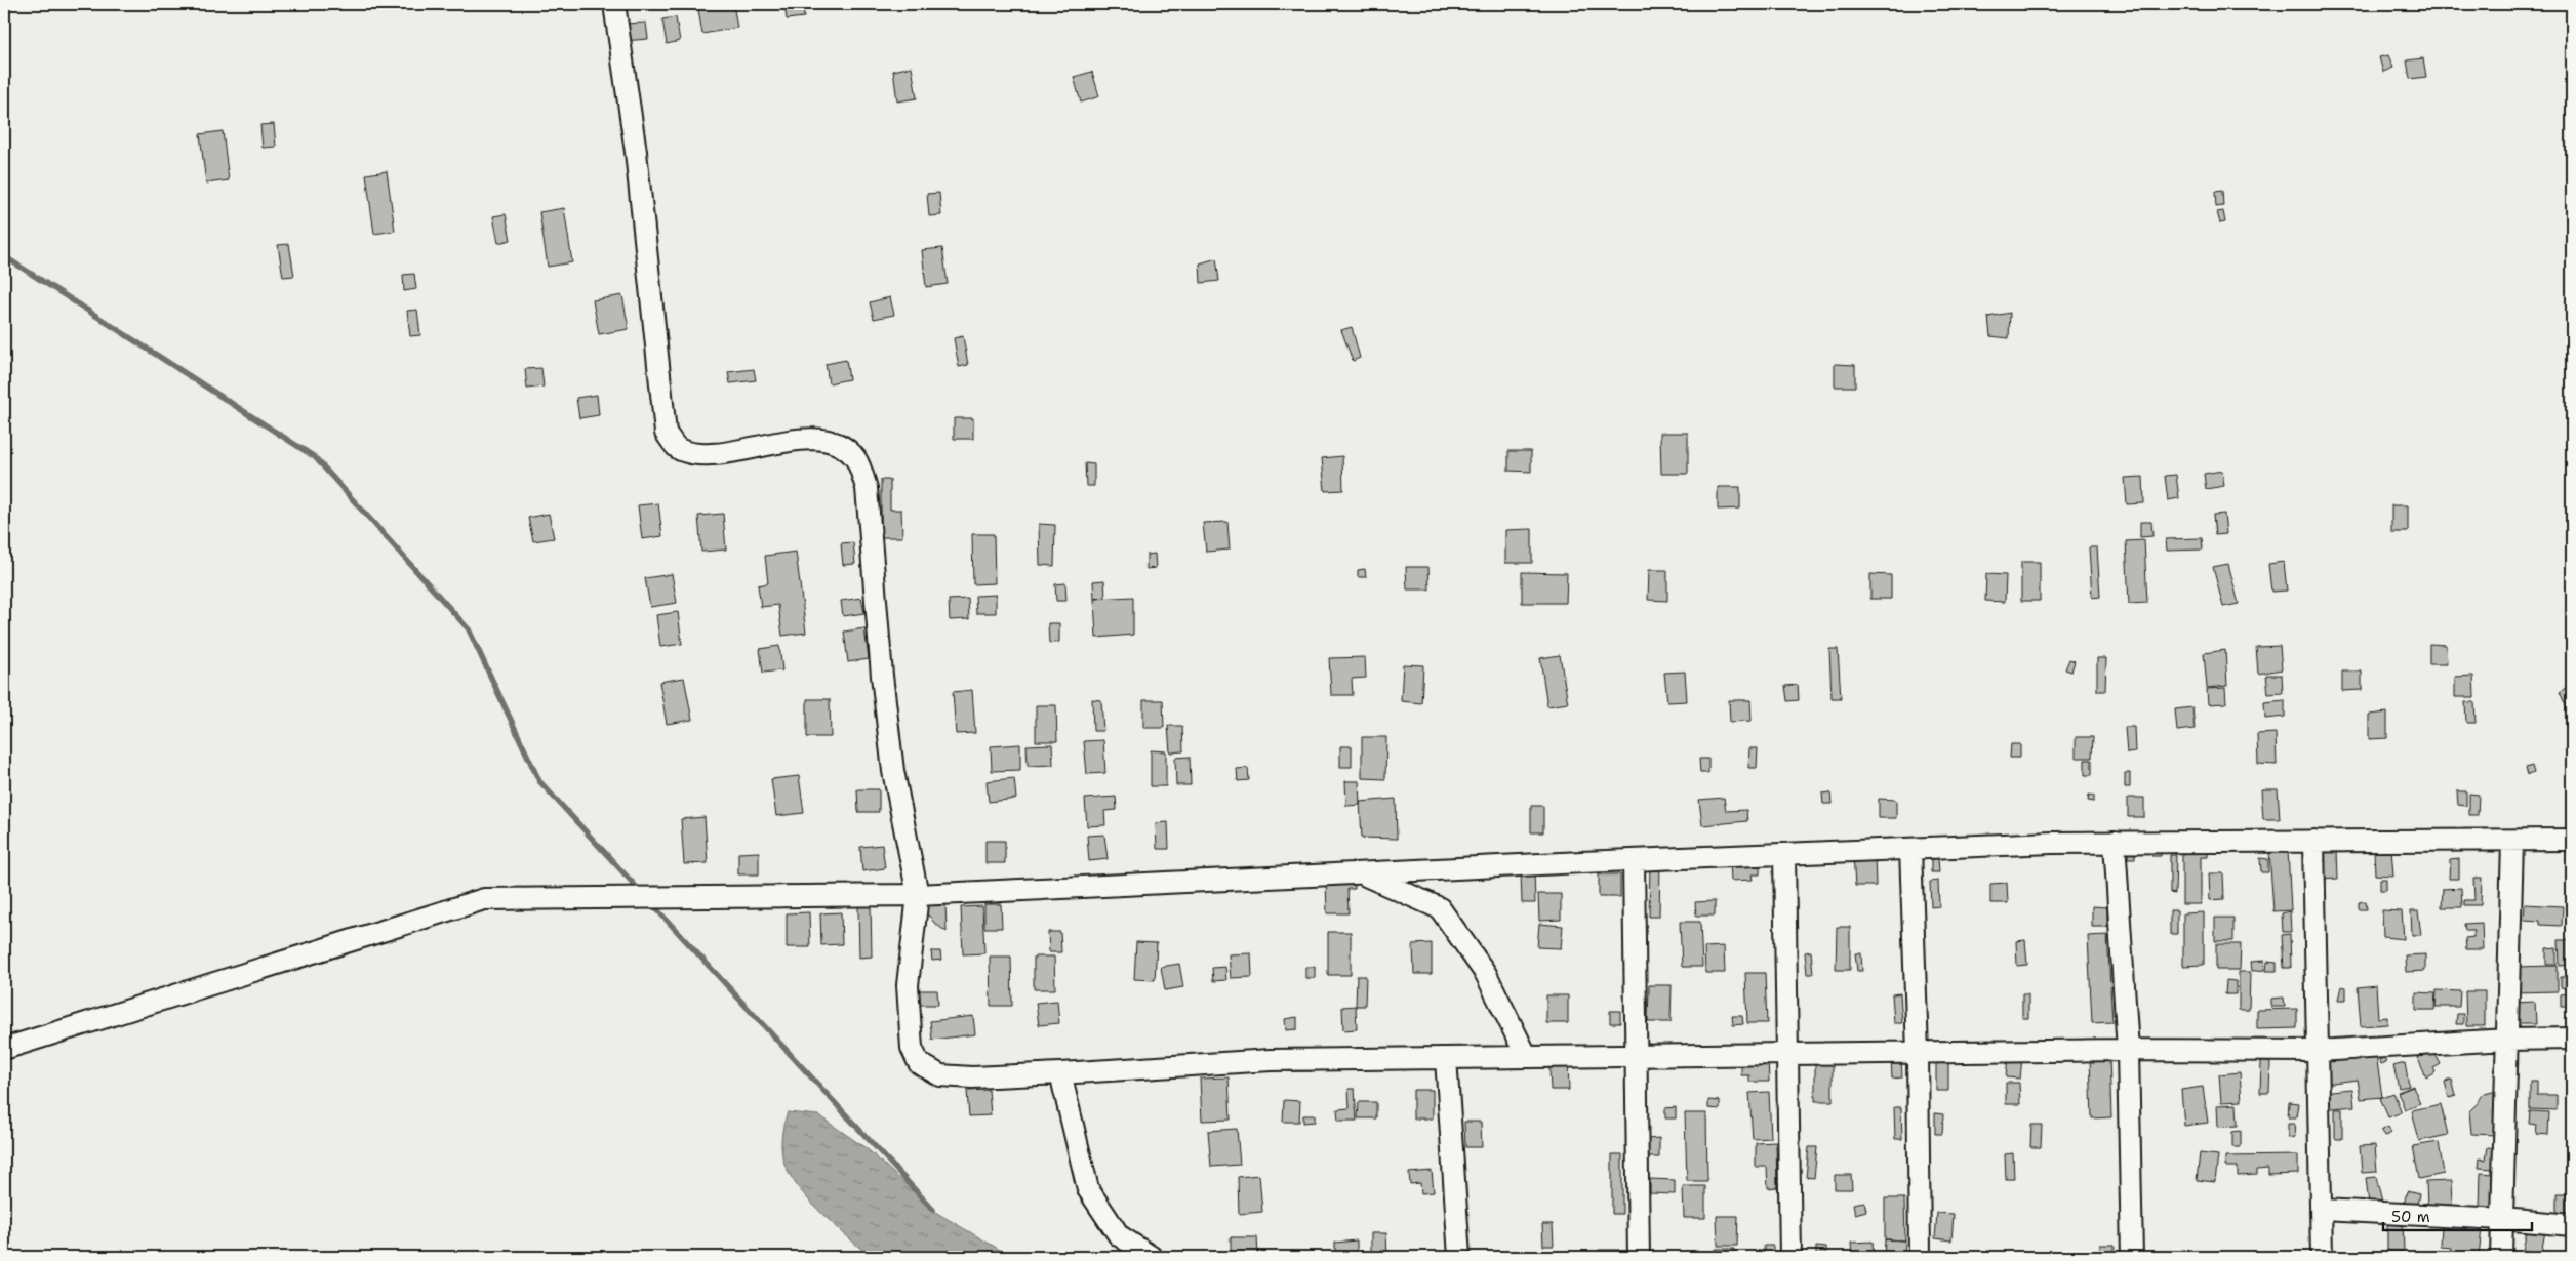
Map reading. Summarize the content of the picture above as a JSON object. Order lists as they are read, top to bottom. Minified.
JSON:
{"scale_bar":"50 m"}
